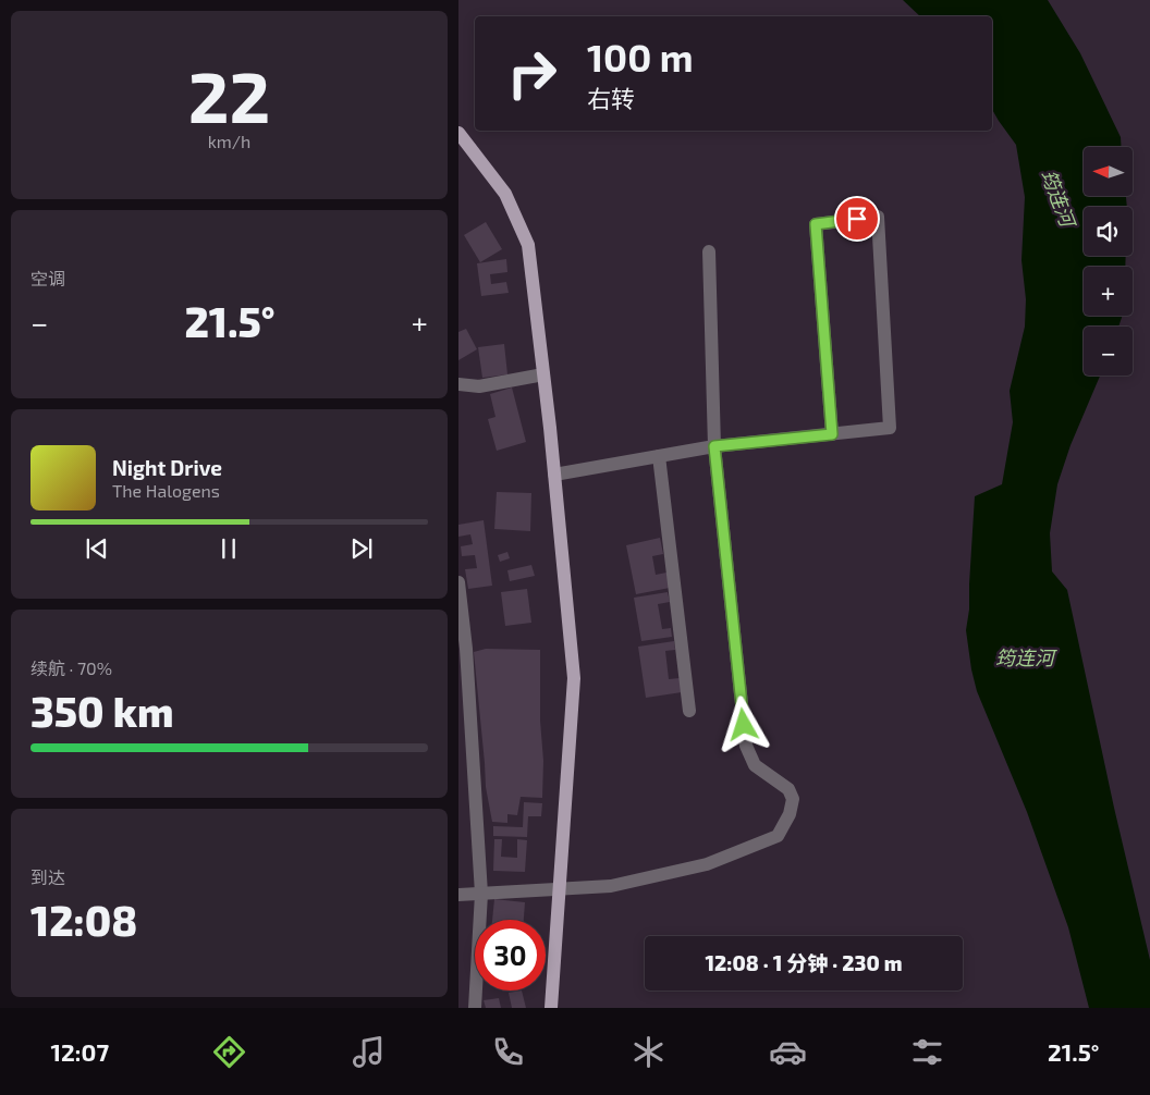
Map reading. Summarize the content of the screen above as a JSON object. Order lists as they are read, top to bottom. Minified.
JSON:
{"water":["筠连河"],"north":"left","page":{"tile":[["22","km/h"],"空调",["续航 · 70%","350 km"],["到达","12:08"]],"turn":["100 m","右转"],"map_buttons":["+","−"],"heat":["−","21.5°","+"],"song":["Night Drive","The Halogens"],"limit":"30","trip":"12:08 · 1 分钟 · 230 m","tabs":["12:07","21.5°"]}}
